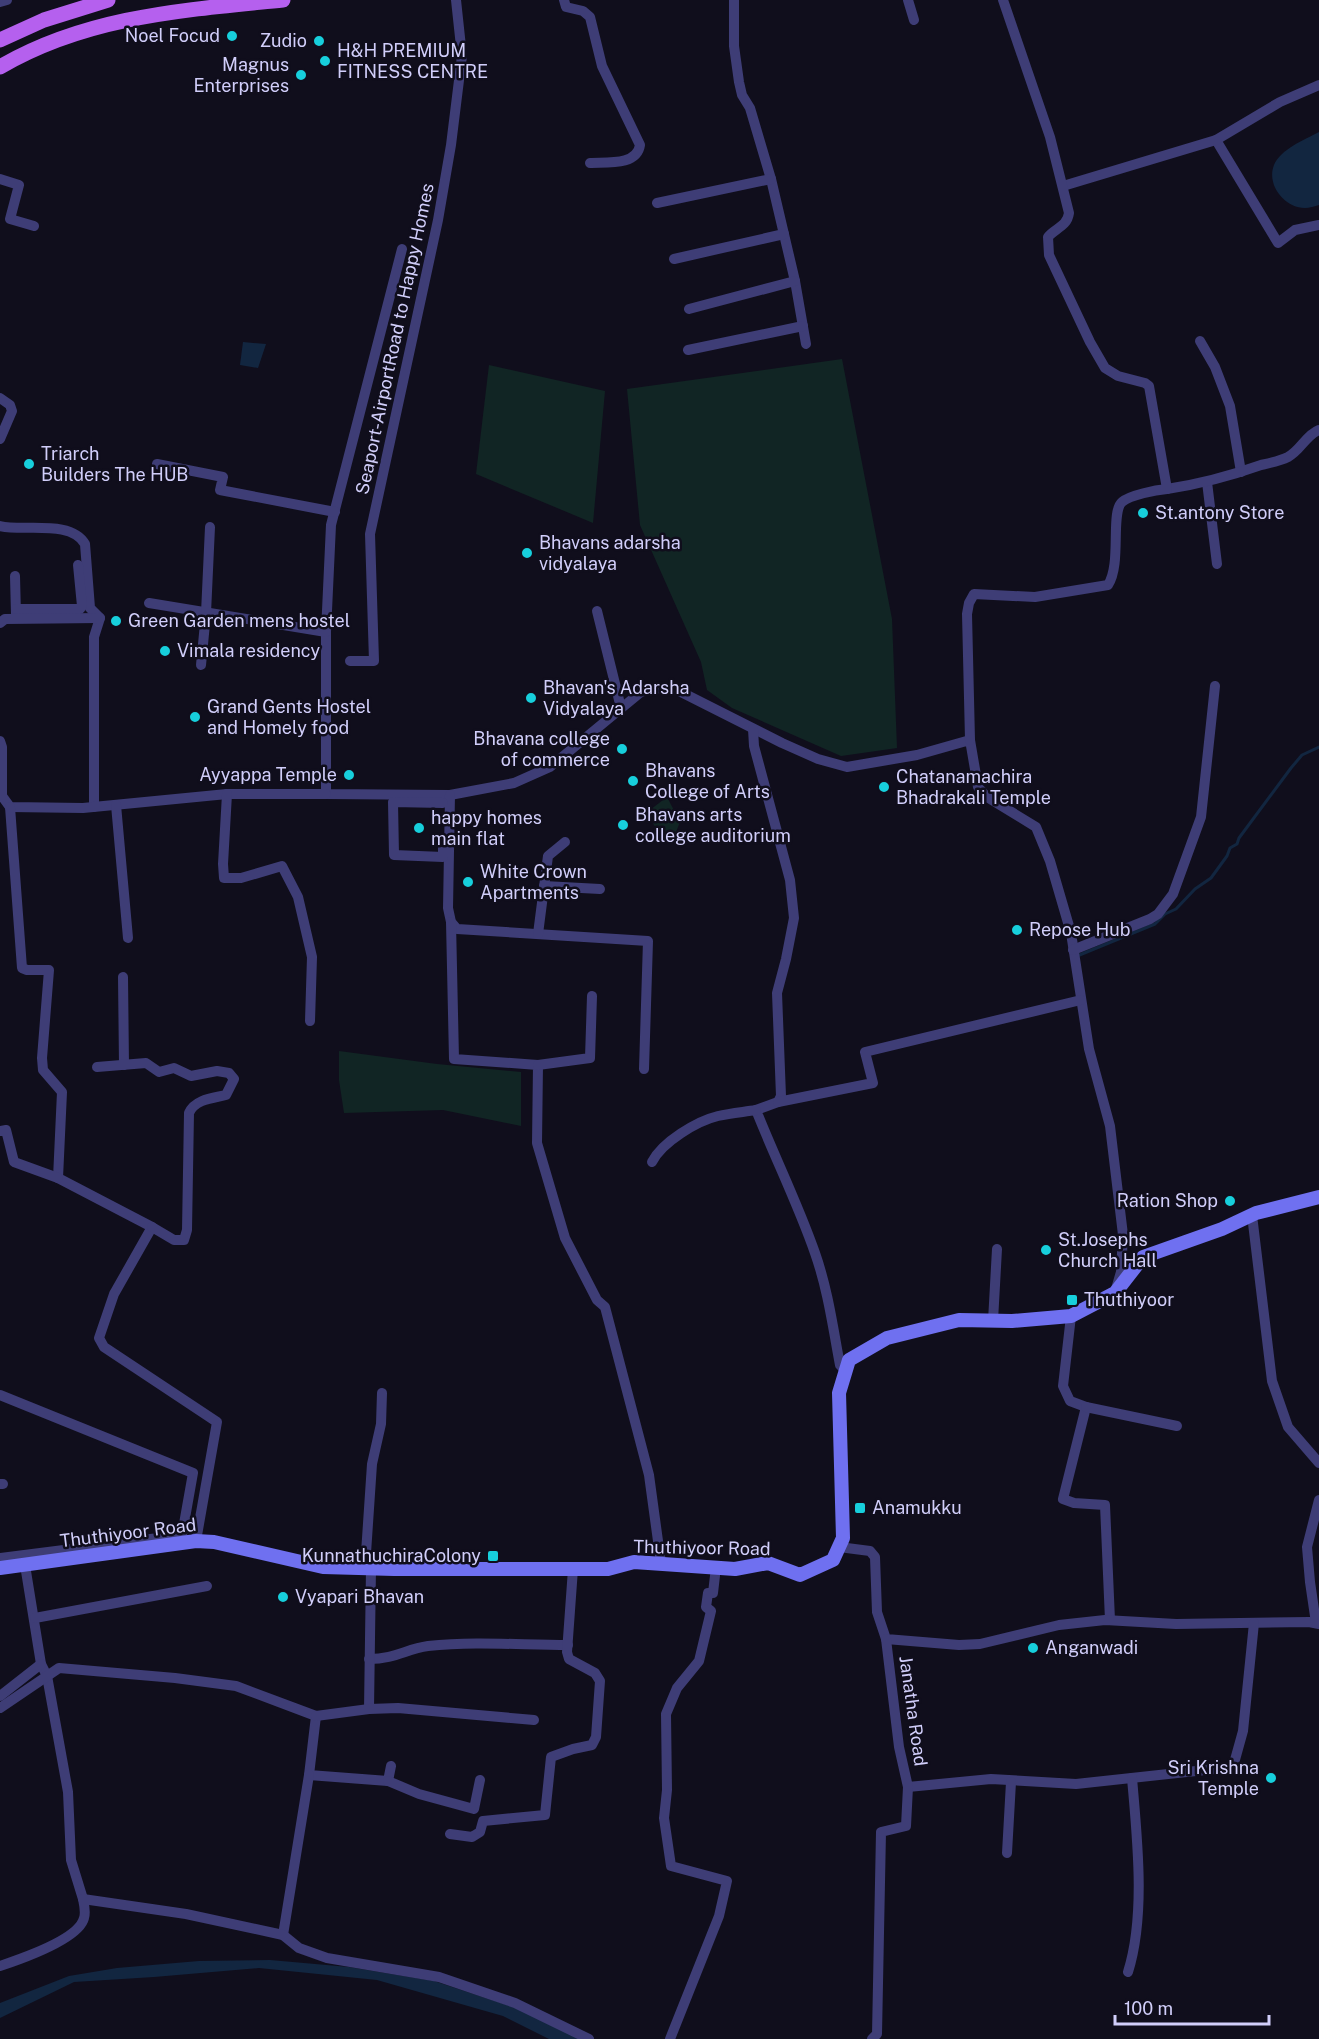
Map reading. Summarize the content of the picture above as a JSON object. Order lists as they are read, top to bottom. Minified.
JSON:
{"streets":{"main road":["Thuthiyoor Road"],"street":["Seaport-AirportRoad to Happy Homes","Janatha Road"]},"crossings":[["Thuthiyoor Road","Janatha Road"]],"places":{"other":["Noel Focud","Zudio","H&H PREMIUM FITNESS CENTRE","Magnus Enterprises","Triarch Builders The HUB","St.antony Store","Bhavans adarsha vidyalaya","Green Garden mens hostel","Vimala residency","Bhavan's Adarsha Vidyalaya","Grand Gents Hostel and Homely food","Bhavana college of commerce","Ayyappa Temple","Bhavans College of Arts","Chatanamachira Bhadrakali Temple","Bhavans arts college auditorium","happy homes main flat","White Crown Apartments","Repose Hub","Ration Shop","St.Josephs Church Hall","Vyapari Bhavan","Anganwadi","Sri Krishna Temple"],"transit":["Thuthiyoor","Anamukku","KunnathuchiraColony"]},"scale_bar":"100 m"}
